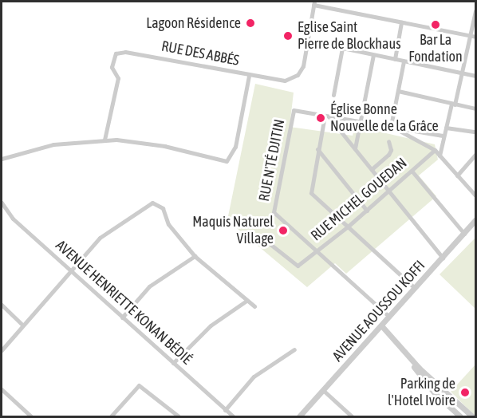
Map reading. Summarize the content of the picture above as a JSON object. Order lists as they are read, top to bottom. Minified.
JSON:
{"streets":{"street":["RUE DES ABBÉS","RUE N'TÉ DJITIN","RUE MICHEL GOUEDAN","AVENUE HENRIETTE KONAN BÉDIÉ","AVENUE AOUSSOU KOFFI"]},"crossings":[["RUE N'TÉ DJITIN","RUE MICHEL GOUEDAN"],["RUE N'TÉ DJITIN","AVENUE AOUSSOU KOFFI"]],"places":["Lagoon Résidence","Bar La Fondation","Eglise Saint Pierre de Blockhaus","Église Bonne Nouvelle de la Grâce","Maquis Naturel Village","Parking de l'Hotel Ivoire"]}
